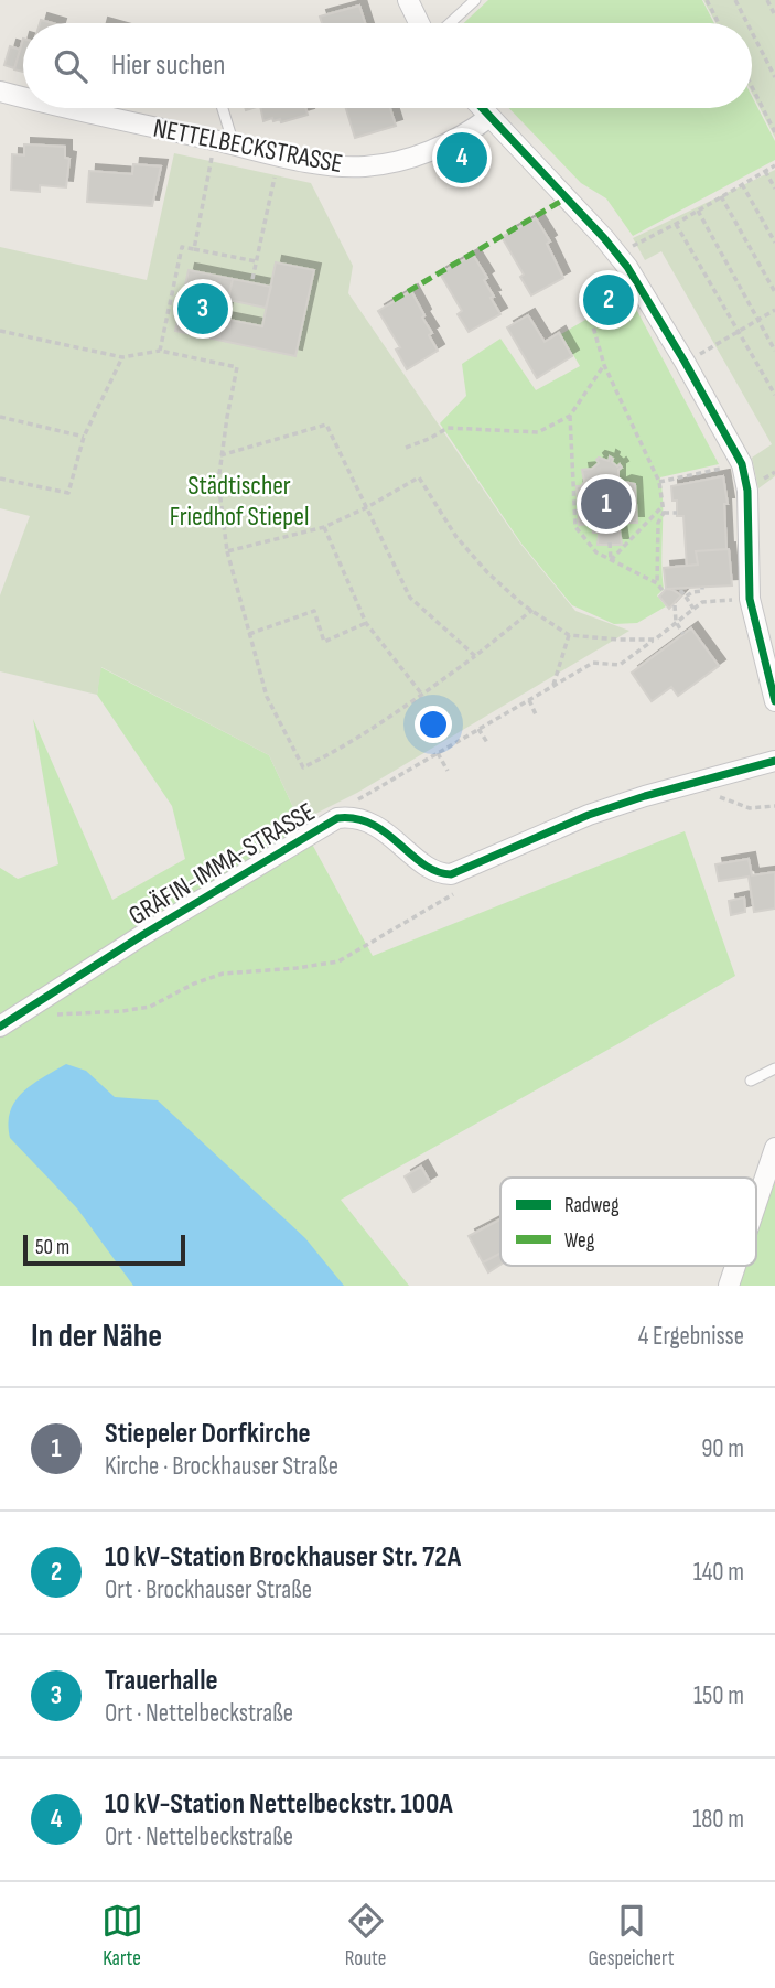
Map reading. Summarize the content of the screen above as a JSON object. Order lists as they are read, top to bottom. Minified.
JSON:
{"streets":{"street":["NETTELBECKSTRASSE","GRÄFIN-IMMA-STRASSE"]},"parks":["Städtischer Friedhof Stiepel"],"legend":["Radweg","Weg"],"scale_bar":"50 m","page":{"search":"Hier suchen","pins":["4","2","3","1"],"scale":"50 m","heading":["In der Nähe","4 Ergebnisse"],"list":[{"mark":"1","name":"Stiepeler Dorfkirche","note":"Kirche · Brockhauser Straße","value":"90 m"},{"mark":"2","name":"10 kV-Station Brockhauser Str. 72A","note":"Ort · Brockhauser Straße","value":"140 m"},{"mark":"3","name":"Trauerhalle","note":"Ort · Nettelbeckstraße","value":"150 m"},{"mark":"4","name":"10 kV-Station Nettelbeckstr. 100A","note":"Ort · Nettelbeckstraße","value":"180 m"}],"nav":["Karte","Route","Gespeichert"]}}
